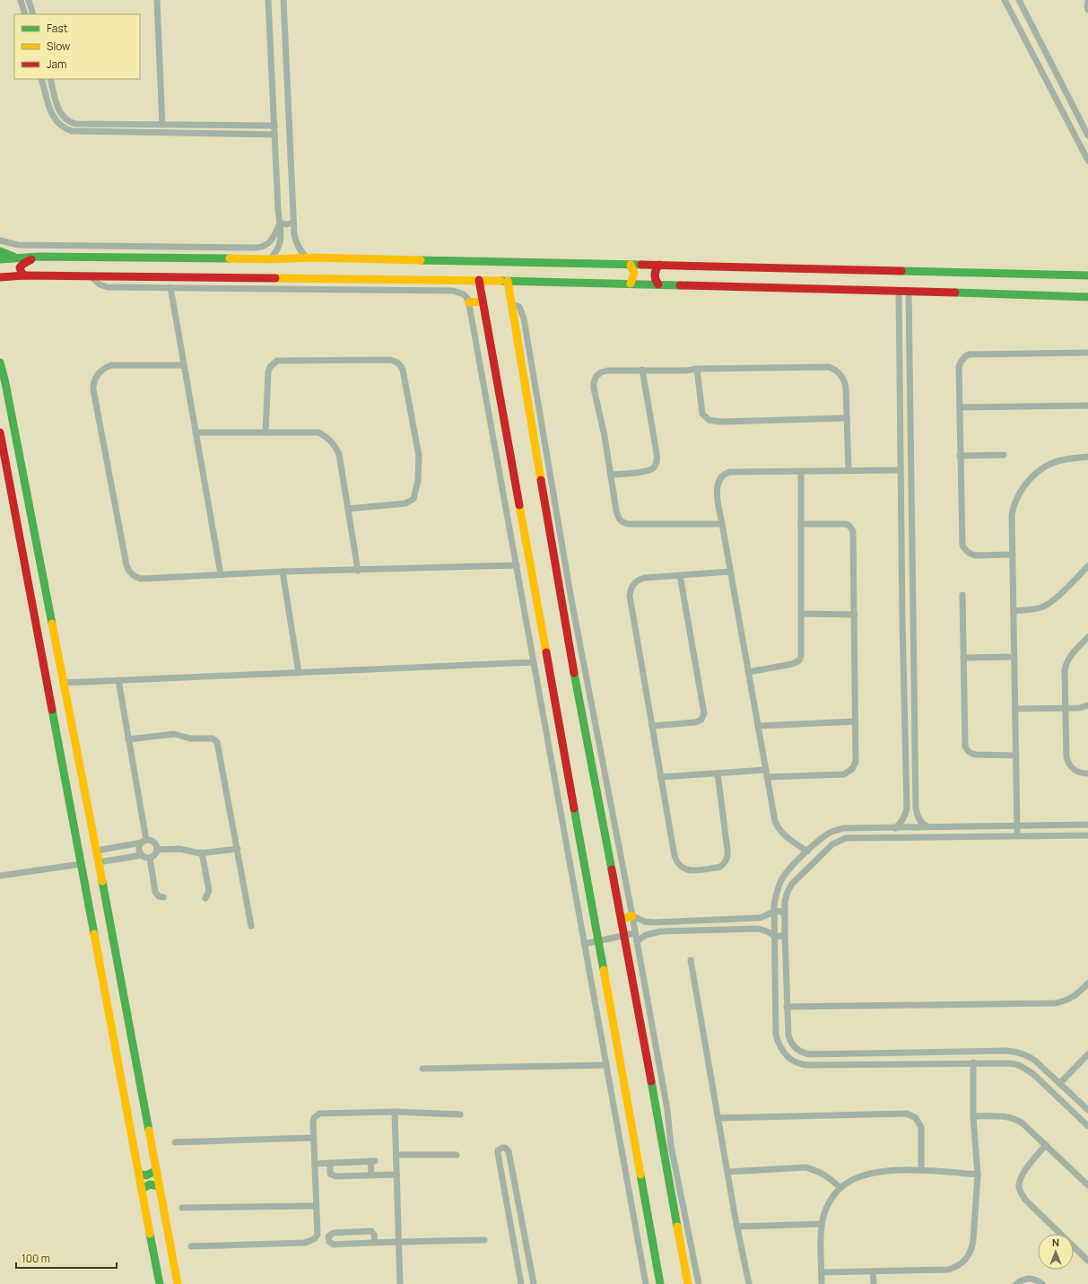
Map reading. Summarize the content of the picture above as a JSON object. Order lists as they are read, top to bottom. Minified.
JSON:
{"legend":["Fast","Slow","Jam"],"scale_bar":"100 m","north":"top"}
